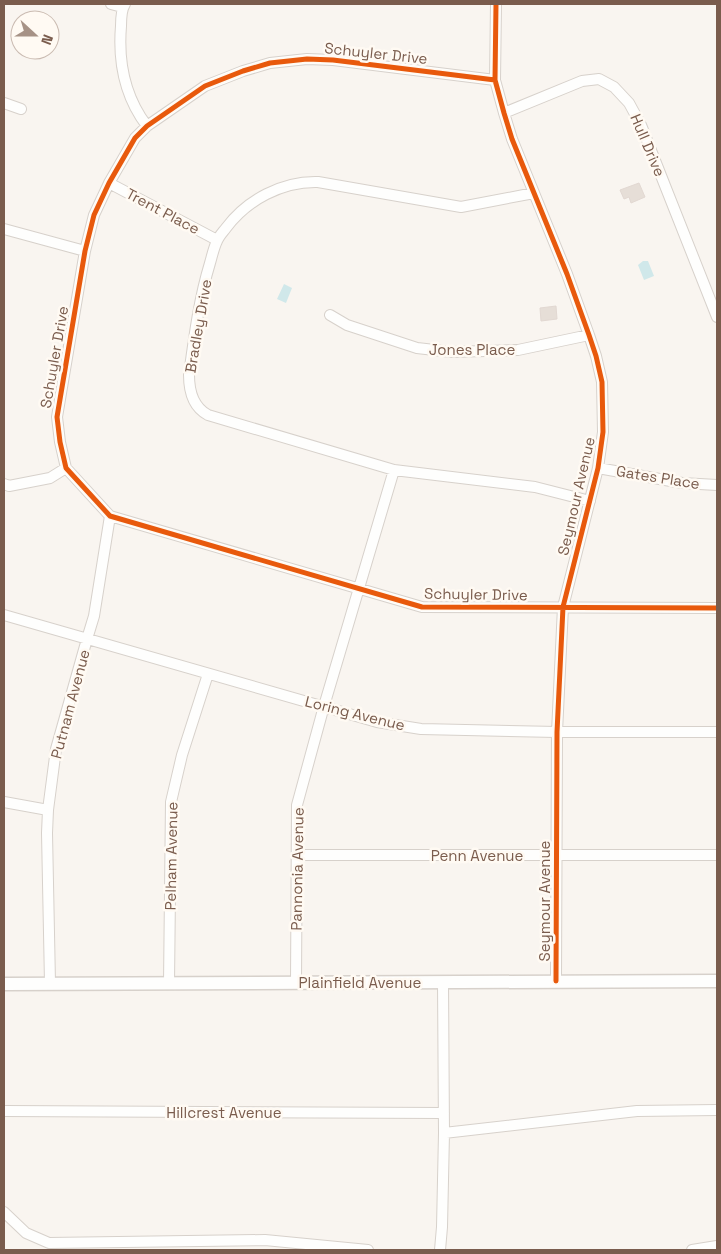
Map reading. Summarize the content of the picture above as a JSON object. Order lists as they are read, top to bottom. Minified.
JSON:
{"streets":{"street":["Schuyler Drive","Hull Drive","Trent Place","Bradley Drive","Jones Place","Gates Place","Seymour Avenue","Putnam Avenue","Loring Avenue","Penn Avenue","Pelham Avenue","Pannonia Avenue","Plainfield Avenue","Hillcrest Avenue"]},"crossings":[["Schuyler Drive","Trent Place"],["Schuyler Drive","Seymour Avenue"],["Schuyler Drive","Putnam Avenue"],["Schuyler Drive","Pannonia Avenue"],["Hull Drive","Seymour Avenue"],["Trent Place","Bradley Drive"],["Bradley Drive","Seymour Avenue"],["Bradley Drive","Pannonia Avenue"],["Jones Place","Seymour Avenue"],["Gates Place","Seymour Avenue"],["Seymour Avenue","Loring Avenue"],["Seymour Avenue","Penn Avenue"],["Seymour Avenue","Plainfield Avenue"],["Putnam Avenue","Loring Avenue"],["Putnam Avenue","Plainfield Avenue"],["Loring Avenue","Pelham Avenue"],["Loring Avenue","Pannonia Avenue"],["Penn Avenue","Pannonia Avenue"],["Pelham Avenue","Plainfield Avenue"],["Pannonia Avenue","Plainfield Avenue"]],"north":"right"}
